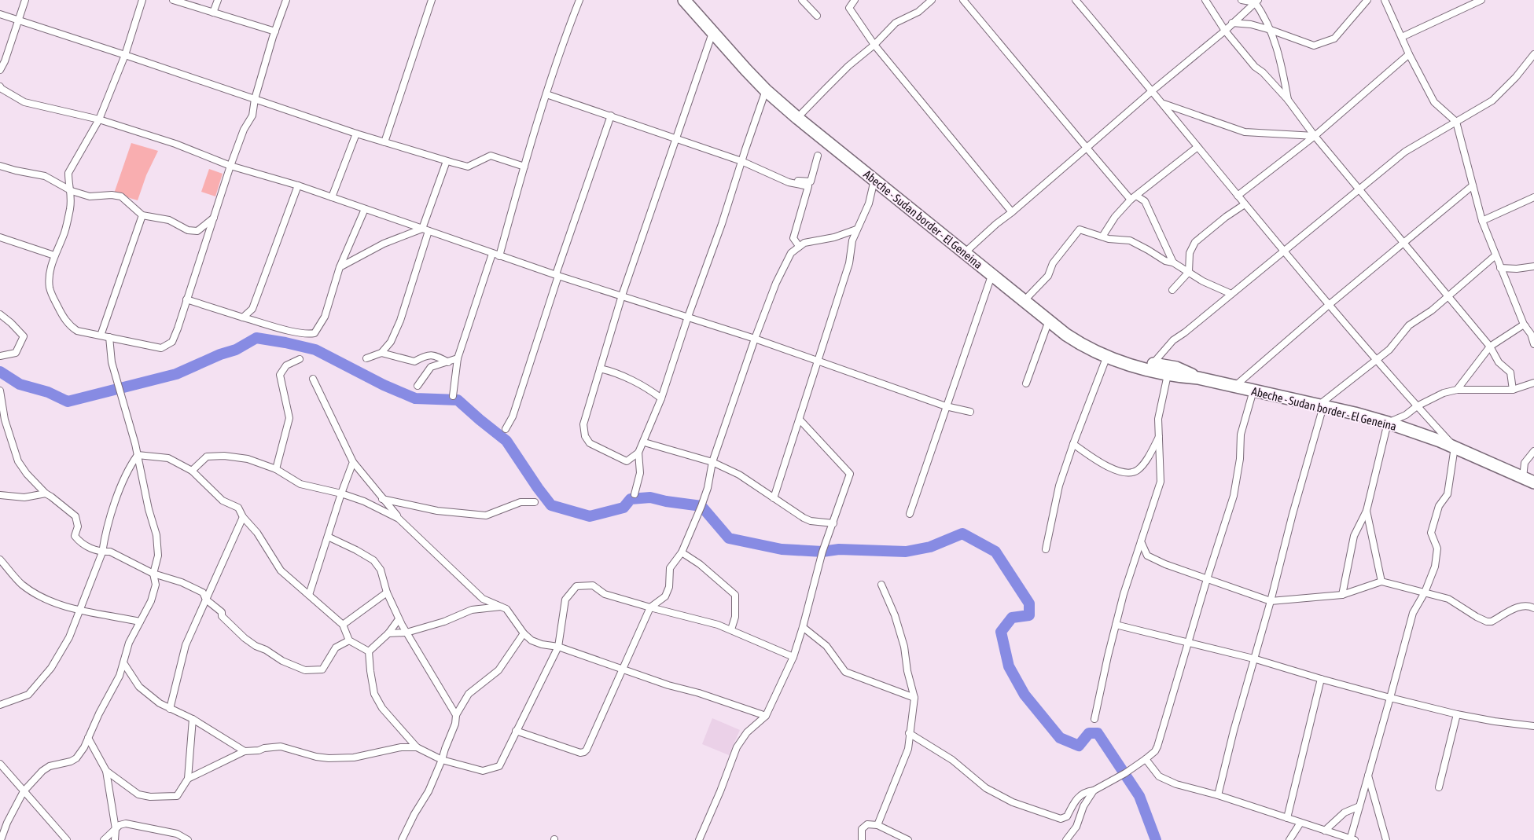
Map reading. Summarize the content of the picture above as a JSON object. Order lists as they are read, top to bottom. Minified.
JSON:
{"streets":{"highway":["Abeche - Sudan border - El Geneina"]}}
